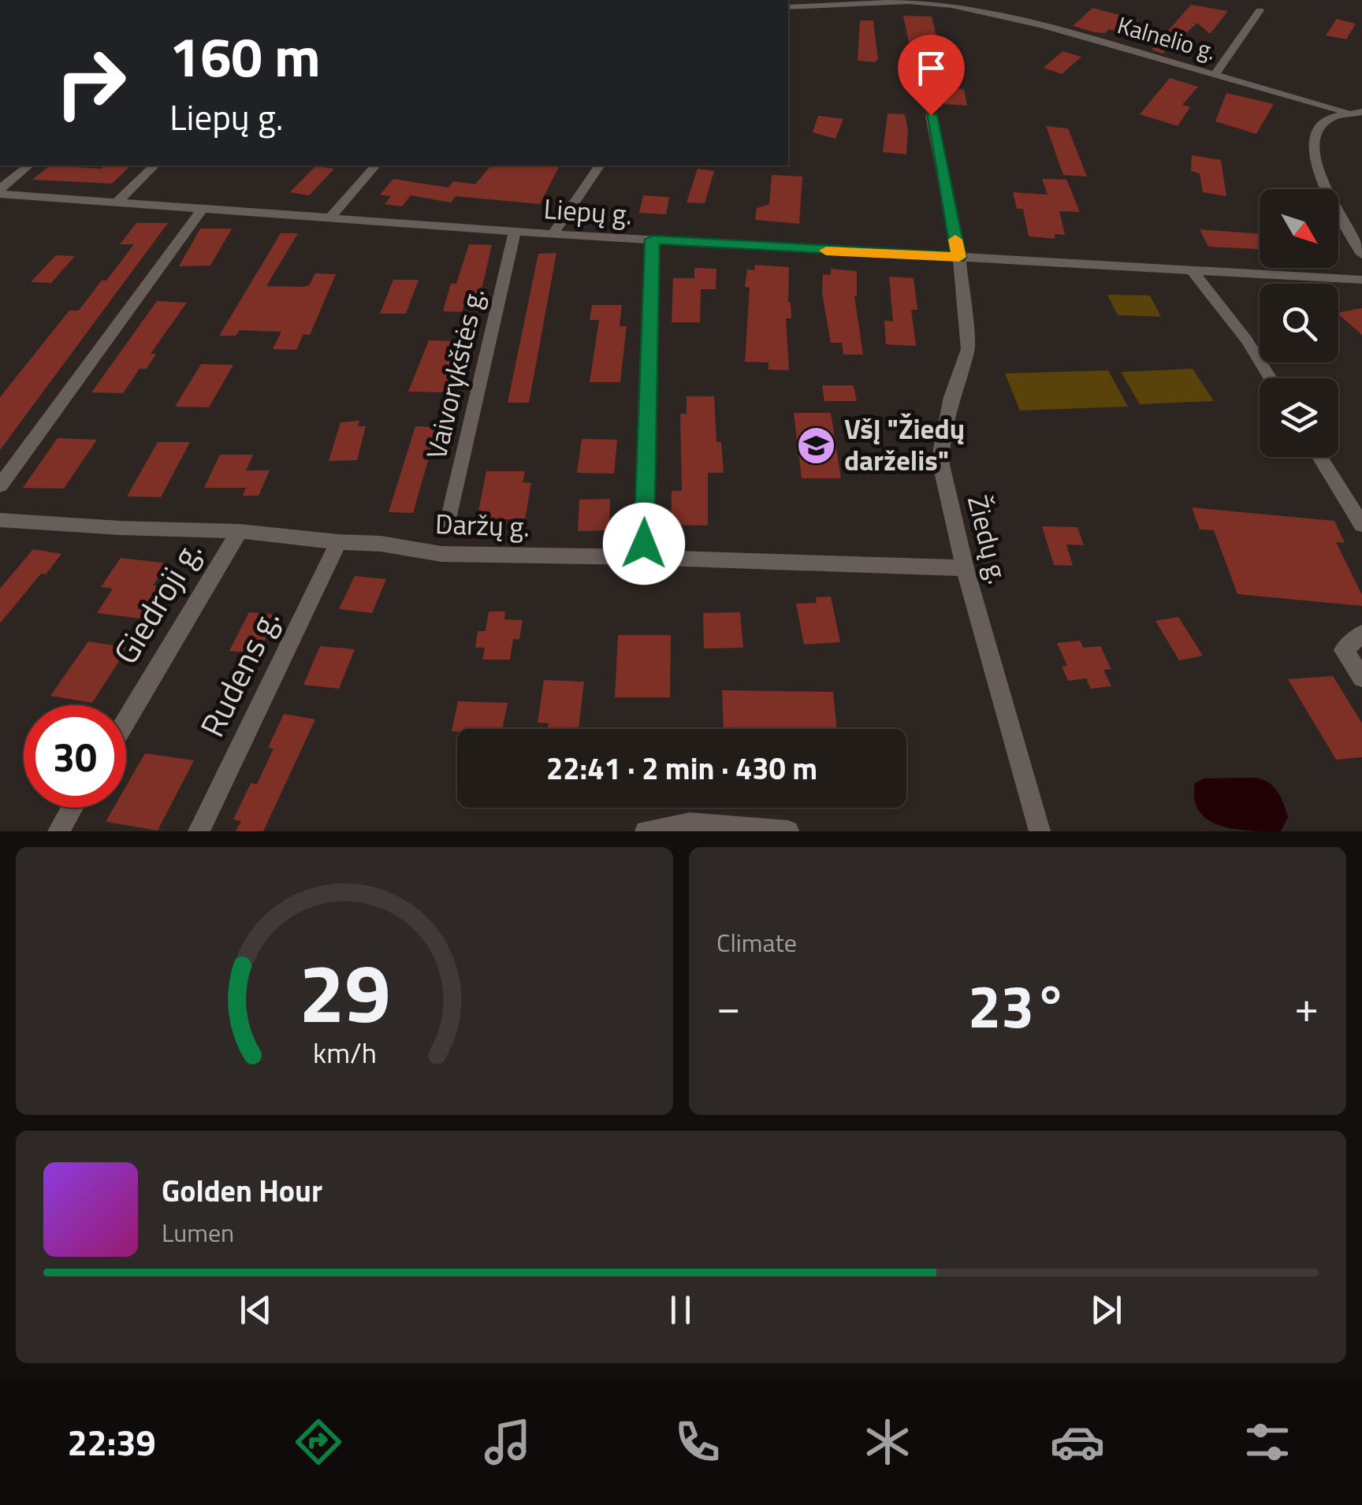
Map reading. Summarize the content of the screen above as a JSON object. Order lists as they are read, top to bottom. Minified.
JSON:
{"streets":{"street":["Kalnelio g.","Liepų g.","Vaivorykštės g.","Daržų g.","Žiedų g.","Giedroji g.","Rudens g."]},"crossings":[["Liepų g.","Vaivorykštės g."],["Liepų g.","Žiedų g."],["Daržų g.","Žiedų g."],["Daržų g.","Giedroji g."],["Daržų g.","Rudens g."]],"places":{"school or university":["VšĮ \"Žiedų darželis\""]},"north":"bottom right","page":{"turn":["160 m","Liepų g."],"limit":"30","trip":"22:41 · 2 min · 430 m","tile":"Climate","heat":["−","23°","+"],"song":["Golden Hour","Lumen"],"tabs":"22:39","gauge":["29","km/h"]}}
